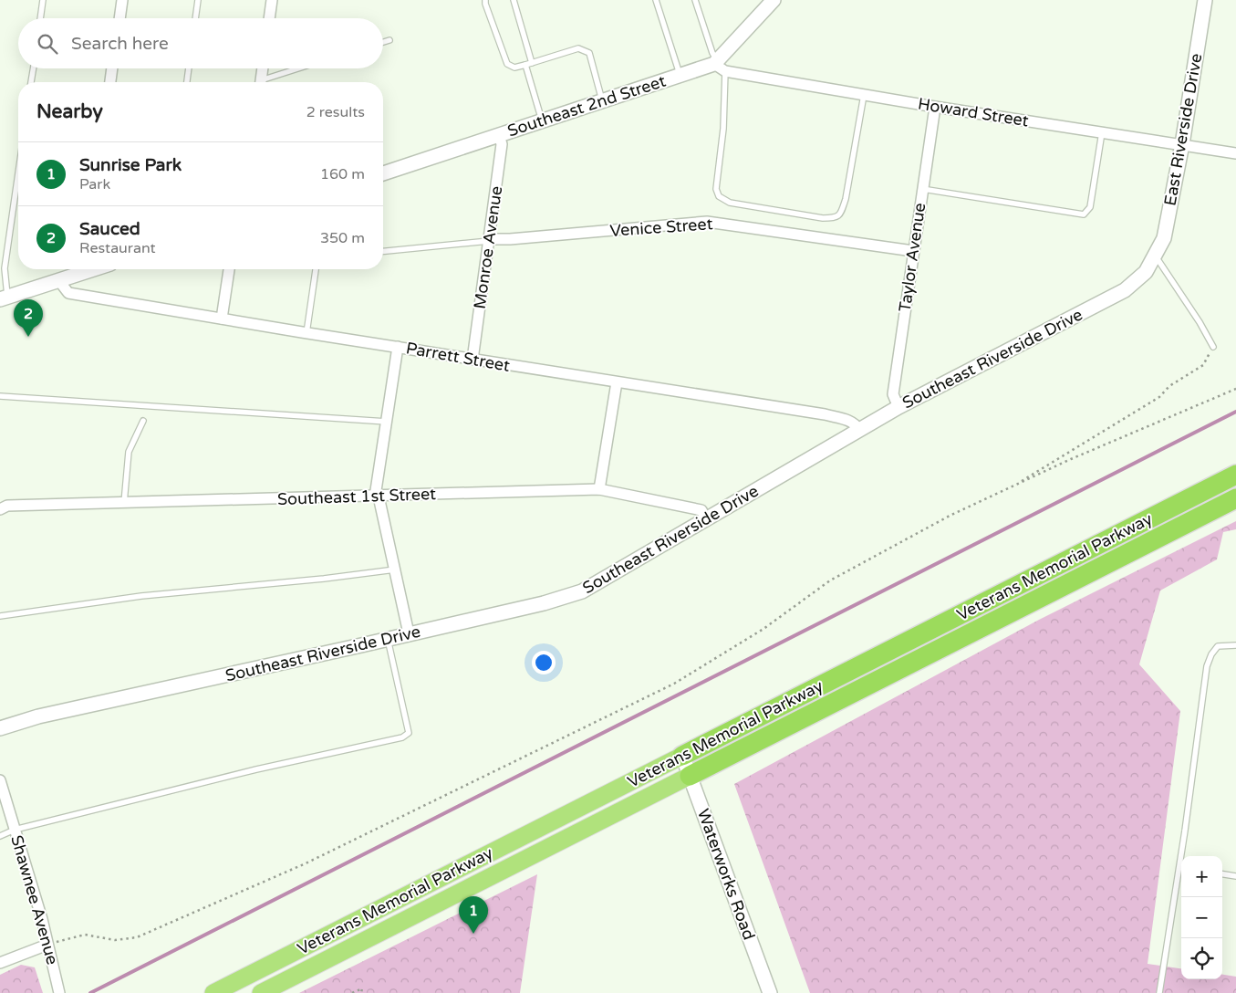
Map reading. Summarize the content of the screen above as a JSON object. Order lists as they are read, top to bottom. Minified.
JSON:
{"streets":{"highway":["Veterans Memorial Parkway"],"street":["Southeast 2nd Street","Howard Street","East Riverside Drive","Venice Street","Monroe Avenue","Taylor Avenue","Parrett Street","Southeast Riverside Drive","Southeast 1st Street","Waterworks Road","Shawnee Avenue"]},"crossings":[["Southeast 2nd Street","Howard Street"],["Southeast 2nd Street","Monroe Avenue"],["Howard Street","East Riverside Drive"],["Howard Street","Taylor Avenue"],["East Riverside Drive","Southeast Riverside Drive"],["Venice Street","Monroe Avenue"],["Venice Street","Taylor Avenue"],["Monroe Avenue","Parrett Street"],["Taylor Avenue","Southeast Riverside Drive"],["Parrett Street","Southeast Riverside Drive"],["Southeast Riverside Drive","Southeast 1st Street"],["Veterans Memorial Parkway","Waterworks Road"]],"page":{"search":"Search here","heading":["Nearby","2 results"],"list":[{"mark":"1","name":"Sunrise Park","note":"Park","value":"160 m"},{"mark":"2","name":"Sauced","note":"Restaurant","value":"350 m"}],"pins":["2","1"],"map_buttons":["+","−"]}}
